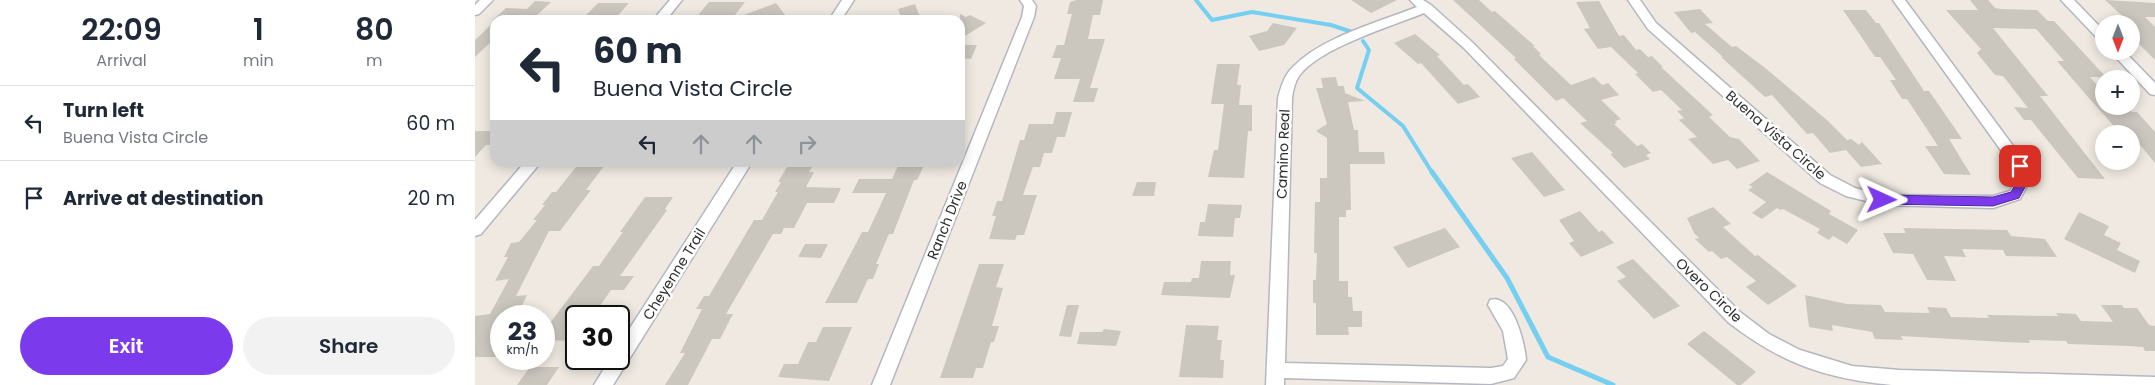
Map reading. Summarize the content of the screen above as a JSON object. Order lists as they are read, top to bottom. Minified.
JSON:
{"streets":{"street":["Buena Vista Circle","Camino Real","Ranch Drive","Cheyenne Trail","Overo Circle"]},"crossings":[["Camino Real","Overo Circle"]],"north":"bottom","page":{"eta":["22:09","Arrival","1","min","80","m"],"map_buttons":["+","−"],"turn":["60 m","Buena Vista Circle"],"list":[{"name":"Turn left","note":"Buena Vista Circle","value":"60 m"},{"name":"Arrive at destination","value":"20 m"}],"speed":"23 km/h","limit":"30","buttons":["Exit","Share"]}}
